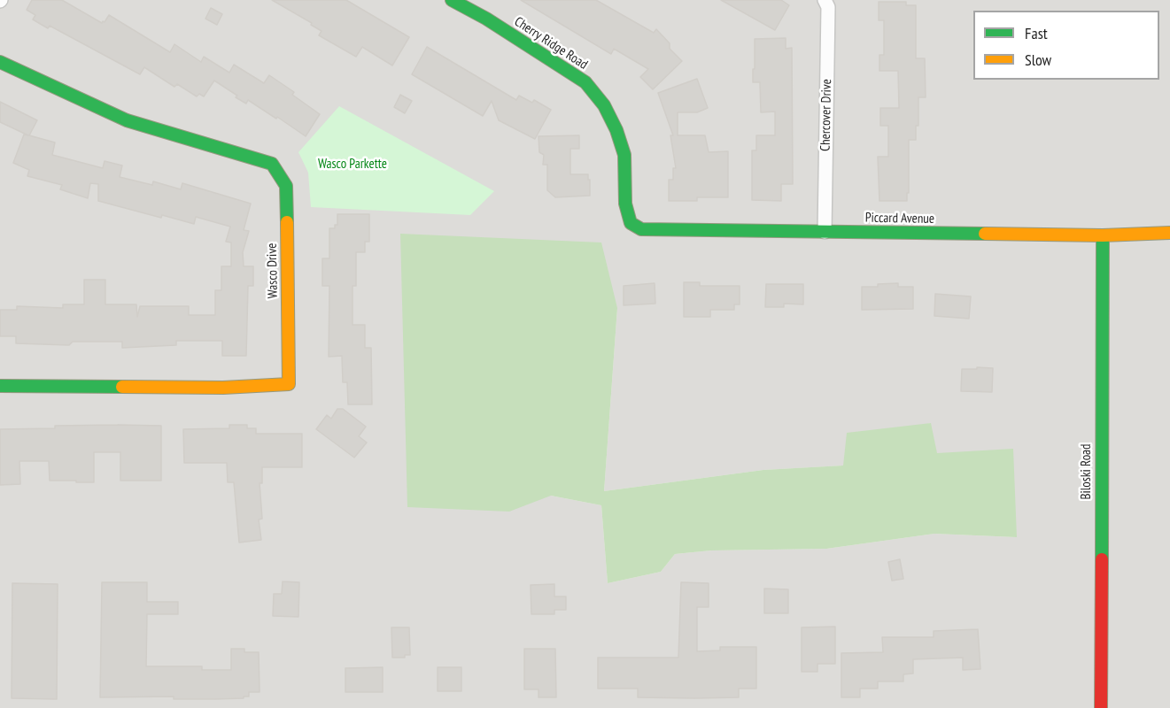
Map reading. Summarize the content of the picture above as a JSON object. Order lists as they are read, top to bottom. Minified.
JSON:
{"streets":{"street":["Cherry Ridge Road","Chercover Drive","Piccard Avenue","Wasco Drive","Biloski Road"]},"crossings":[["Cherry Ridge Road","Piccard Avenue"],["Chercover Drive","Piccard Avenue"],["Piccard Avenue","Biloski Road"]],"parks":["Wasco Parkette"],"legend":["Fast","Slow"]}
